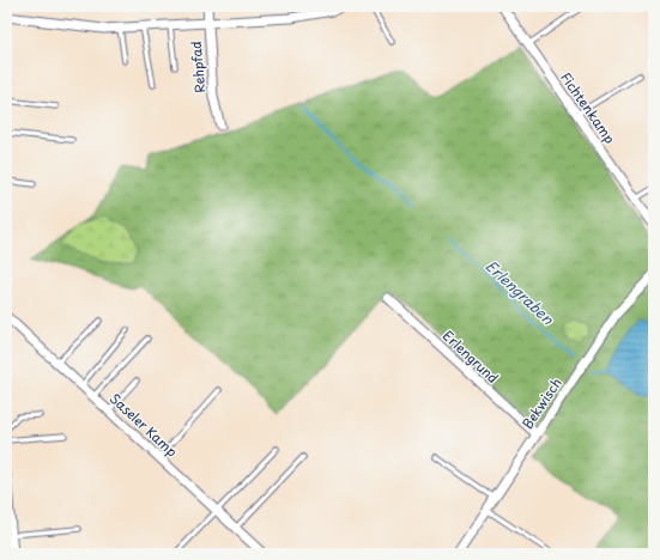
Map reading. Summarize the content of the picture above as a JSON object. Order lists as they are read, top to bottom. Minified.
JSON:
{"streets":{"street":["Rehpfad","Fichtenkamp","Erlengrund","Bekwisch","Saseler Kamp"]},"crossings":[["Erlengrund","Bekwisch"]],"water":["Erlengraben"]}
